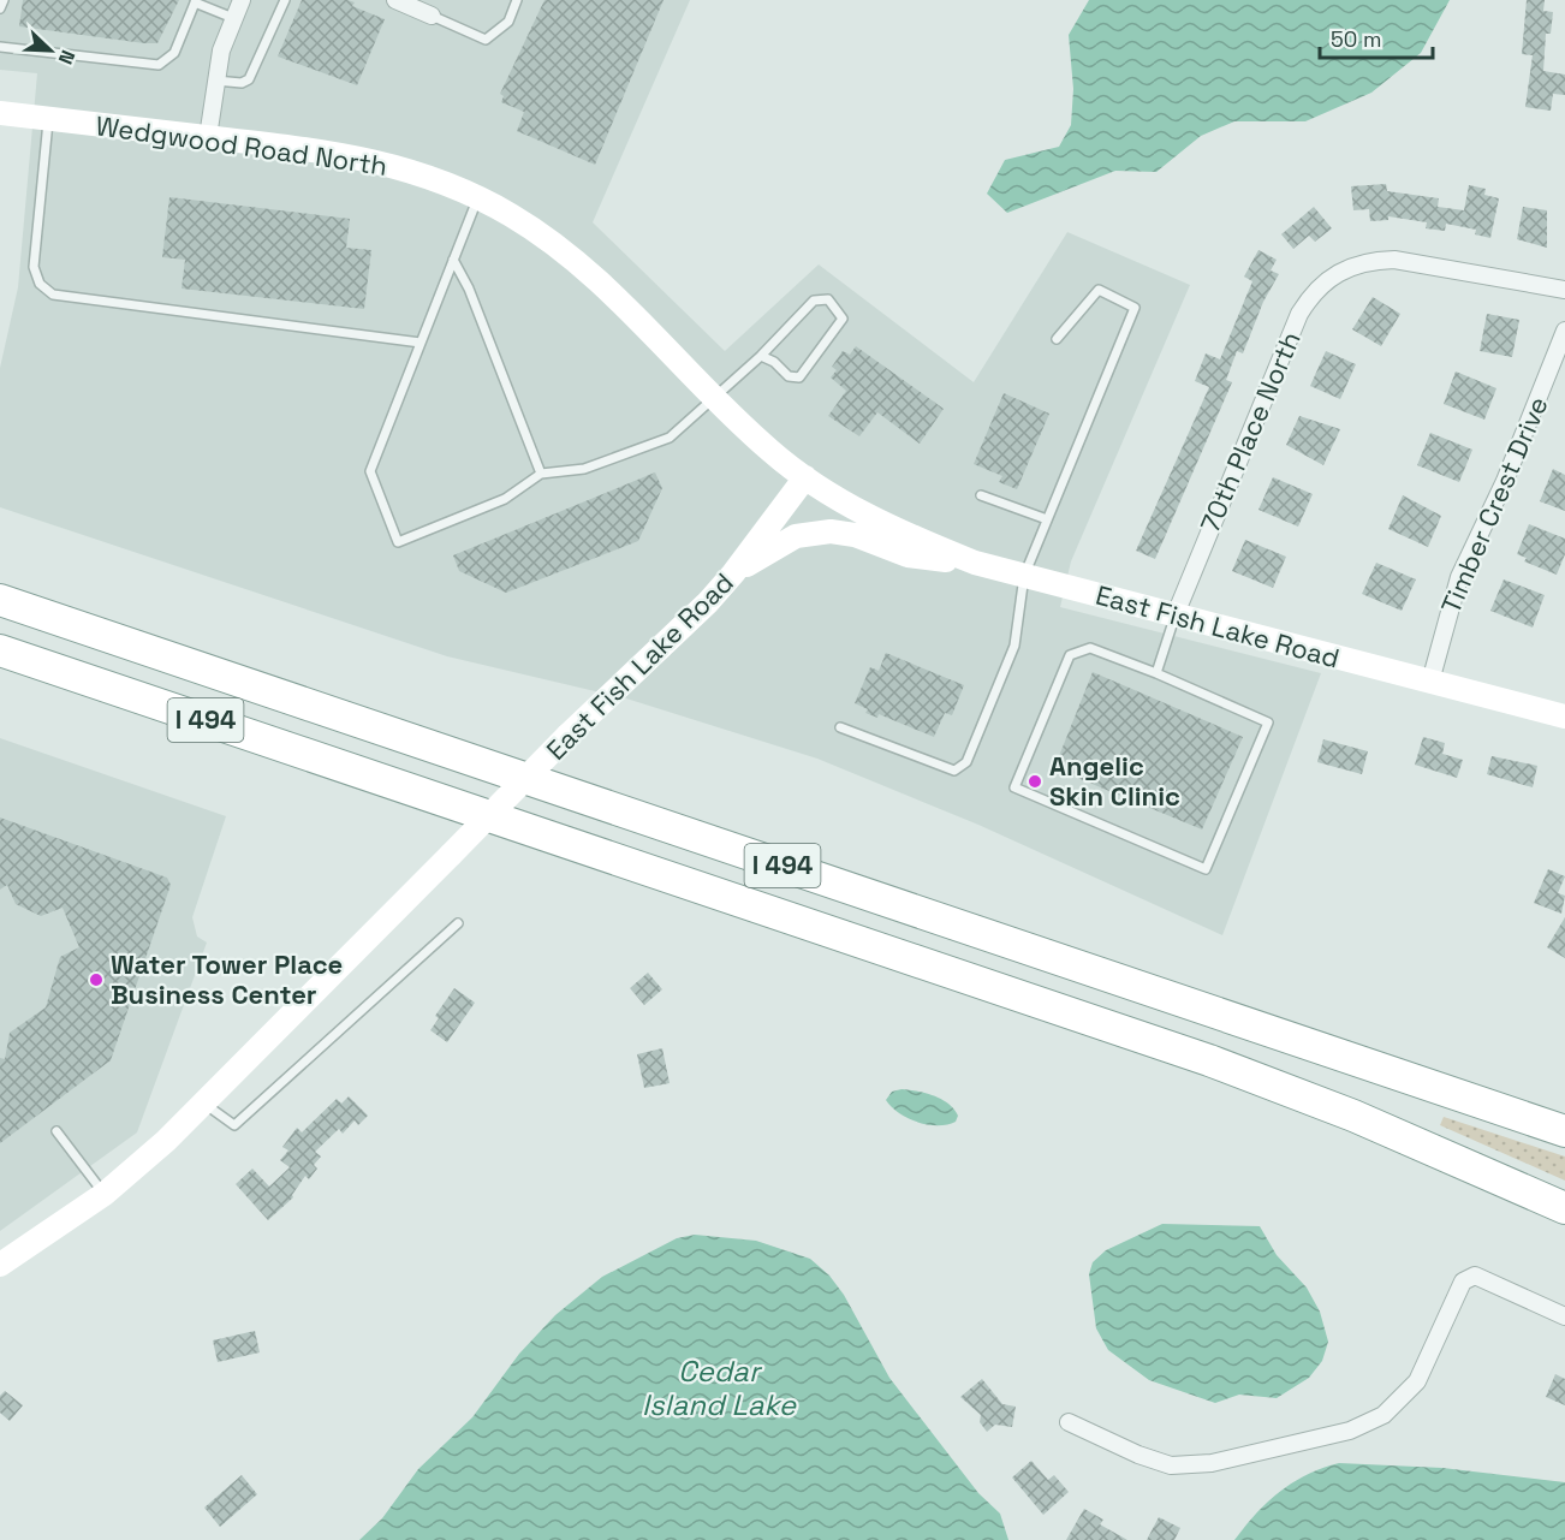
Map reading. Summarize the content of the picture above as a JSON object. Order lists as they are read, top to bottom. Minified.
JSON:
{"streets":{"highway":["I 494"],"street":["Wedgwood Road North","70th Place North","Timber Crest Drive","East Fish Lake Road"]},"crossings":[["Wedgwood Road North","East Fish Lake Road"],["70th Place North","East Fish Lake Road"],["Timber Crest Drive","East Fish Lake Road"]],"water":["Cedar Island Lake"],"places":["Angelic Skin Clinic","Water Tower Place Business Center"],"scale_bar":"50 m","north":"bottom right"}
